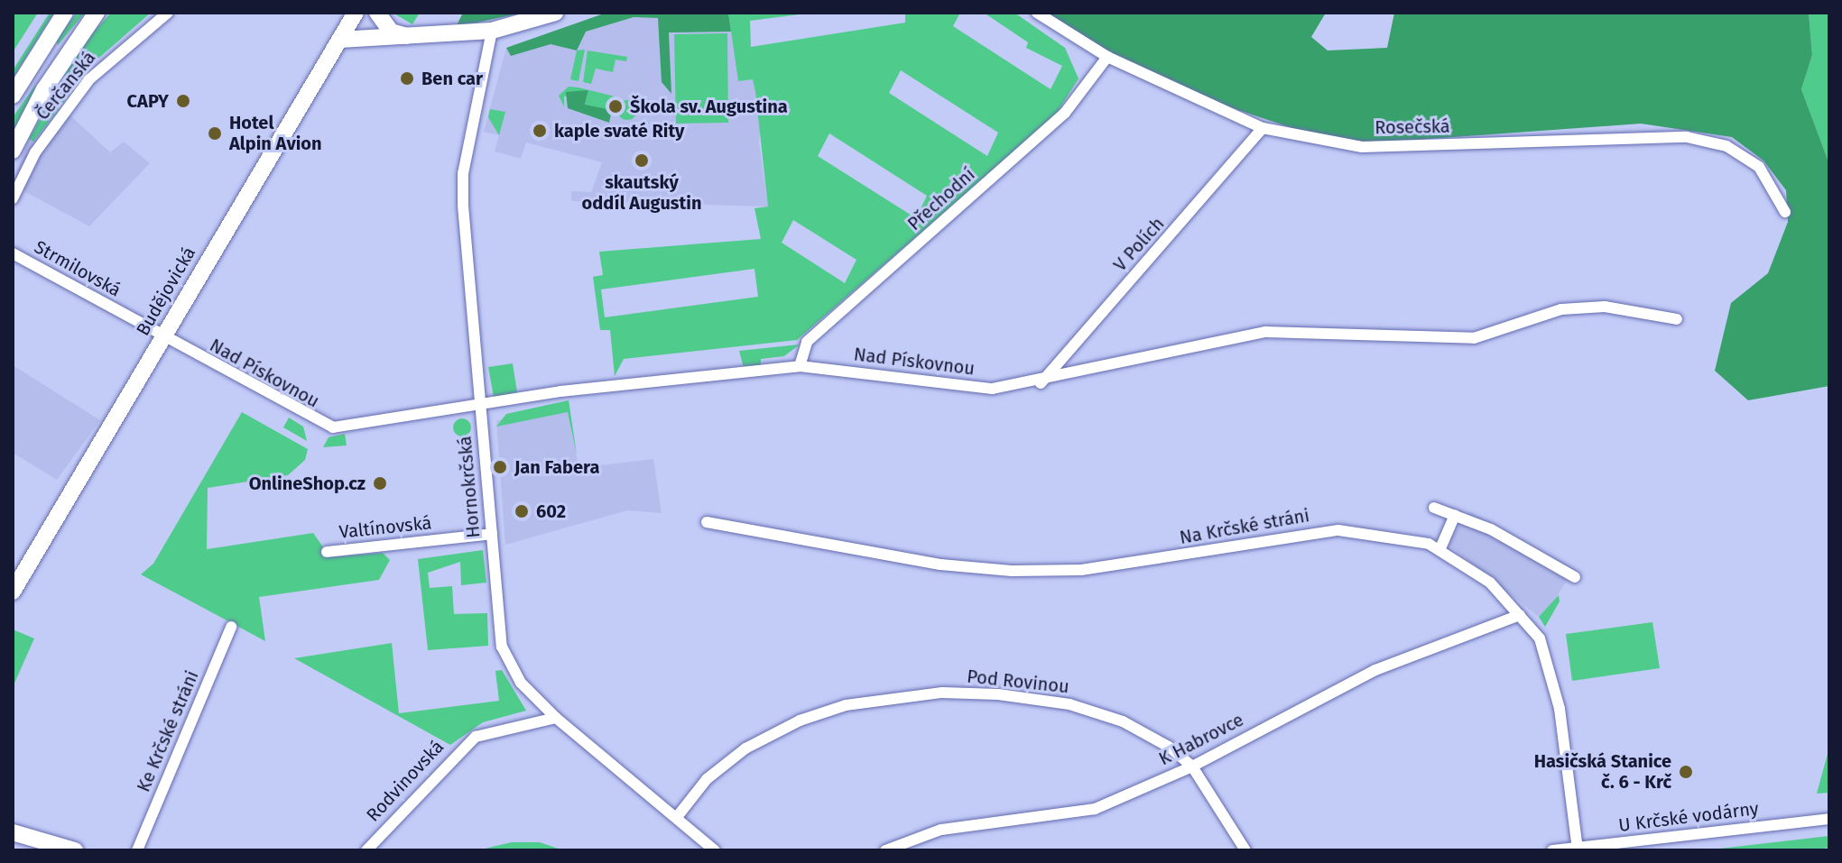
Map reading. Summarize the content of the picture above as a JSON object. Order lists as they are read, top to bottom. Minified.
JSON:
{"streets":{"street":["Čerčanská","Rosečská","Přechodní","V Polích","Strmilovská","Budějovická","Nad Pískovnou","Hornokrčská","Na Krčské stráni","Valtínovská","Pod Rovinou","Ke Krčské stráni","K Habrovce","Rodvinovská","U Krčské vodárny"]},"crossings":[["Rosečská","Přechodní"],["Rosečská","V Polích"],["Přechodní","Nad Pískovnou"],["V Polích","Nad Pískovnou"],["Strmilovská","Budějovická"],["Strmilovská","Nad Pískovnou"],["Budějovická","Nad Pískovnou"],["Nad Pískovnou","Hornokrčská"],["Hornokrčská","Valtínovská"],["Hornokrčská","Pod Rovinou"],["Hornokrčská","Rodvinovská"],["Na Krčské stráni","K Habrovce"],["Na Krčské stráni","U Krčské vodárny"],["Pod Rovinou","K Habrovce"]],"places":["Ben car","CAPY","Škola sv. Augustina","kaple svaté Rity","Hotel Alpin Avion","skautský oddíl Augustin","Jan Fabera","OnlineShop.cz","602","Hasičská Stanice č. 6 - Krč"]}
